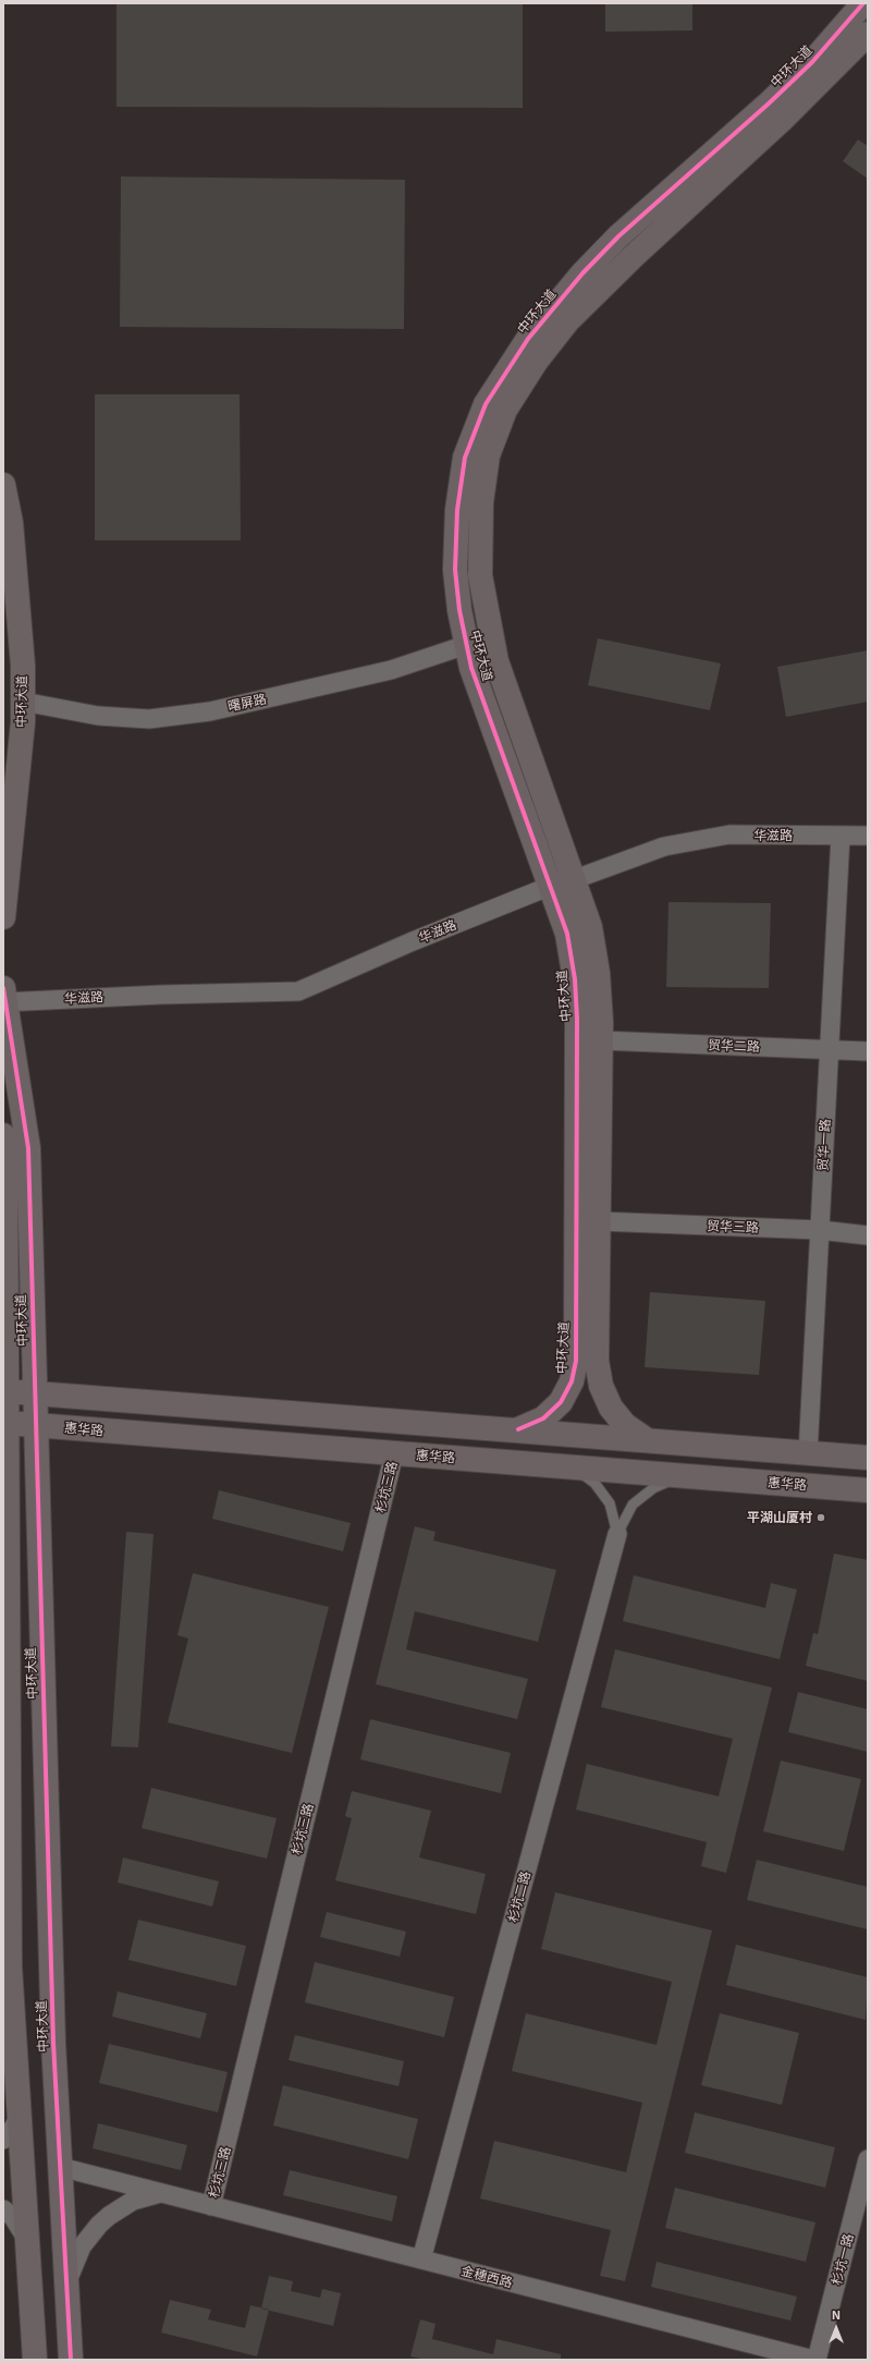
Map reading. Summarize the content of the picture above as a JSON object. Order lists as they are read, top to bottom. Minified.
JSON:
{"streets":{"street":["中环大道","曙屏路","华滋路","贸华二路","贸华一路","贸华三路","惠华路","杉坑三路","杉坑二路","杉坑一路","金穗西路"]},"crossings":[["中环大道","曙屏路"],["中环大道","华滋路"],["中环大道","贸华二路"],["中环大道","贸华三路"],["中环大道","惠华路"],["中环大道","金穗西路"],["华滋路","贸华一路"],["贸华二路","贸华一路"],["贸华一路","贸华三路"],["惠华路","杉坑三路"],["杉坑三路","金穗西路"],["杉坑二路","金穗西路"]],"places":["平湖山厦村"],"north":"top"}
